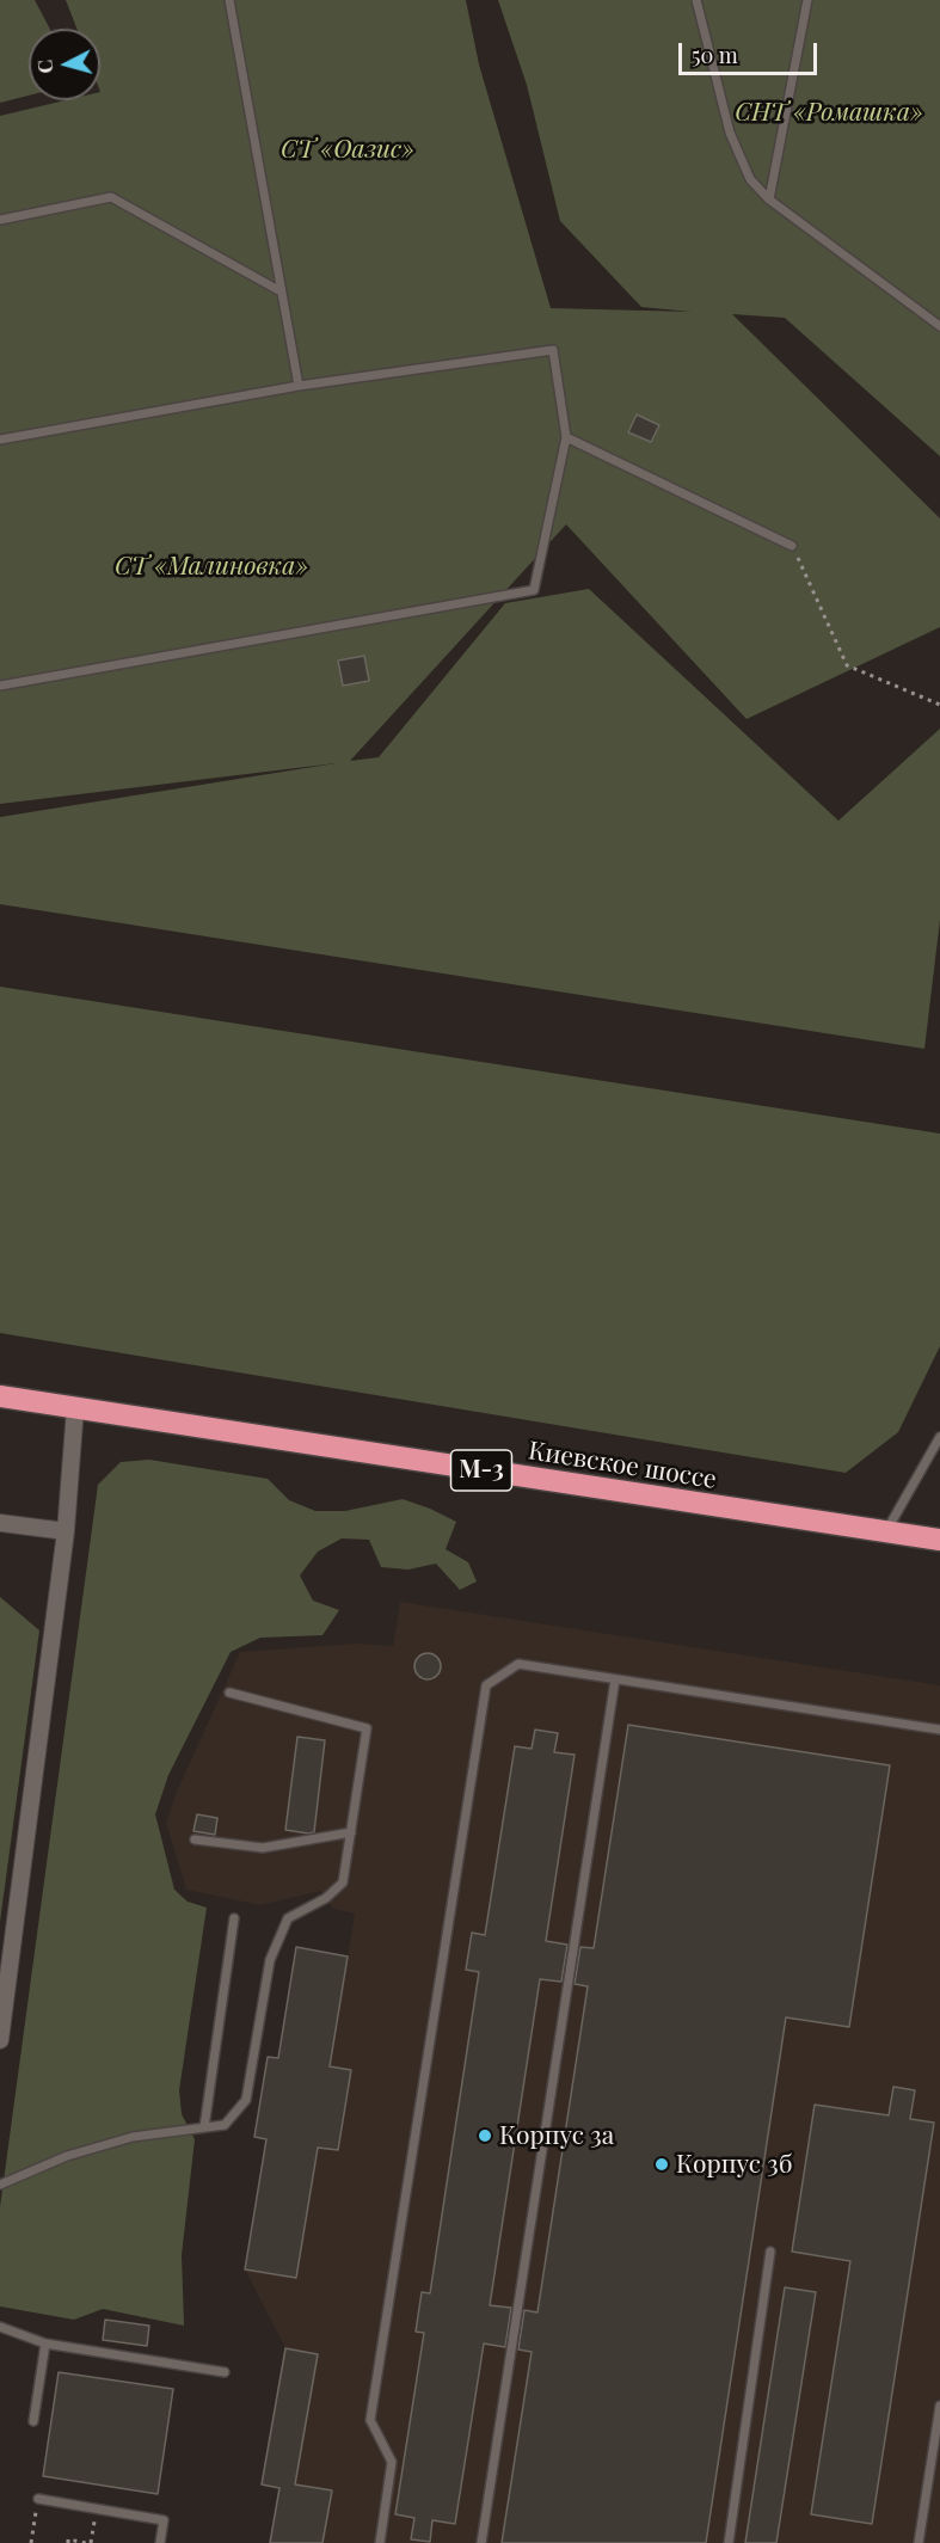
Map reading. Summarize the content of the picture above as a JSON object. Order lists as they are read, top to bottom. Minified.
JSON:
{"streets":{"highway":["Киевское шоссе","М-3"]},"parks":["СНТ «Ромашка»","СТ «Оазис»","СТ «Малиновка»"],"places":["Корпус 3a","Корпус 3б"],"scale_bar":"50 m","north":"left"}
